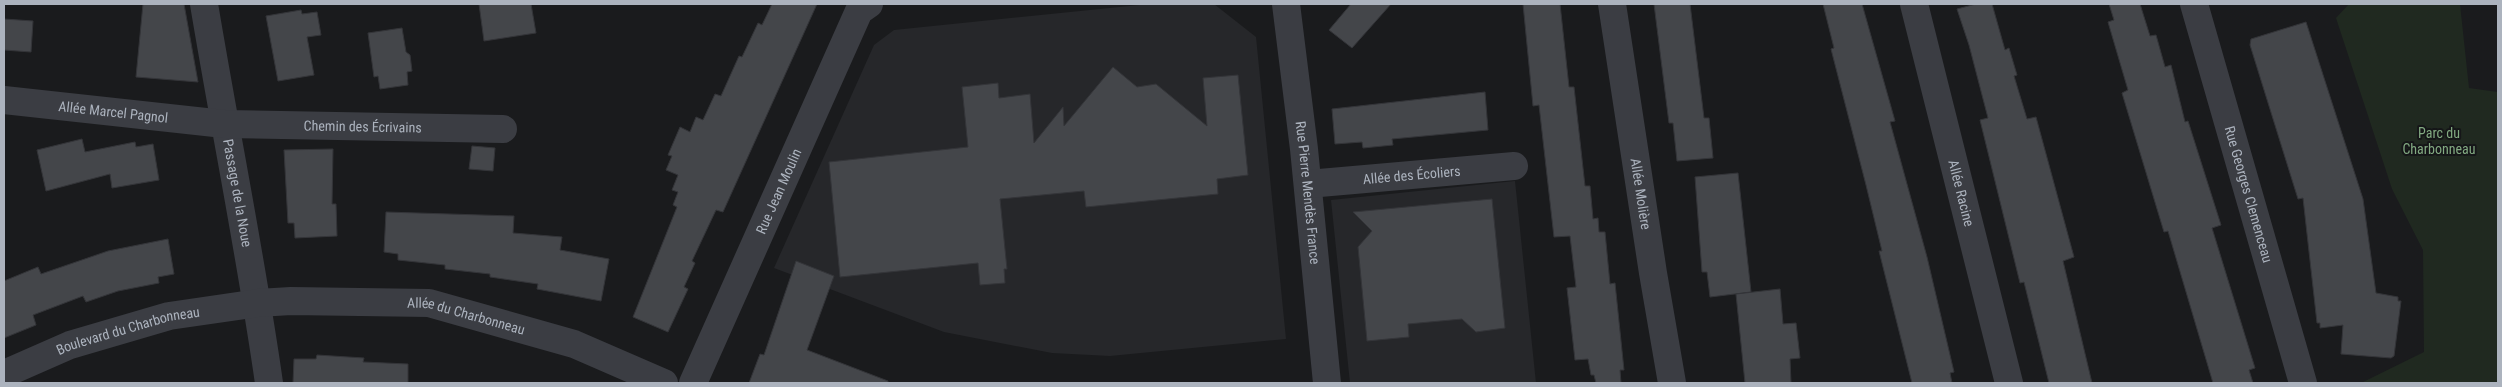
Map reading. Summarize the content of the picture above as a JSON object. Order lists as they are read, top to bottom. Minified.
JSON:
{"streets":{"street":["Allée Marcel Pagnol","Chemin des Écrivains","Allée des Écoliers","Rue Jean Moulin","Passage de la Noue","Rue Pierre Mendès France","Rue Georges Clemenceau","Allée Molière","Allée Racine","Allée du Charbonneau","Boulevard du Charbonneau"]},"crossings":[["Allée Marcel Pagnol","Chemin des Écrivains"],["Allée Marcel Pagnol","Passage de la Noue"],["Chemin des Écrivains","Passage de la Noue"],["Allée des Écoliers","Rue Pierre Mendès France"],["Passage de la Noue","Allée du Charbonneau"],["Passage de la Noue","Boulevard du Charbonneau"],["Allée du Charbonneau","Boulevard du Charbonneau"]],"parks":["Parc du Charbonneau"]}
